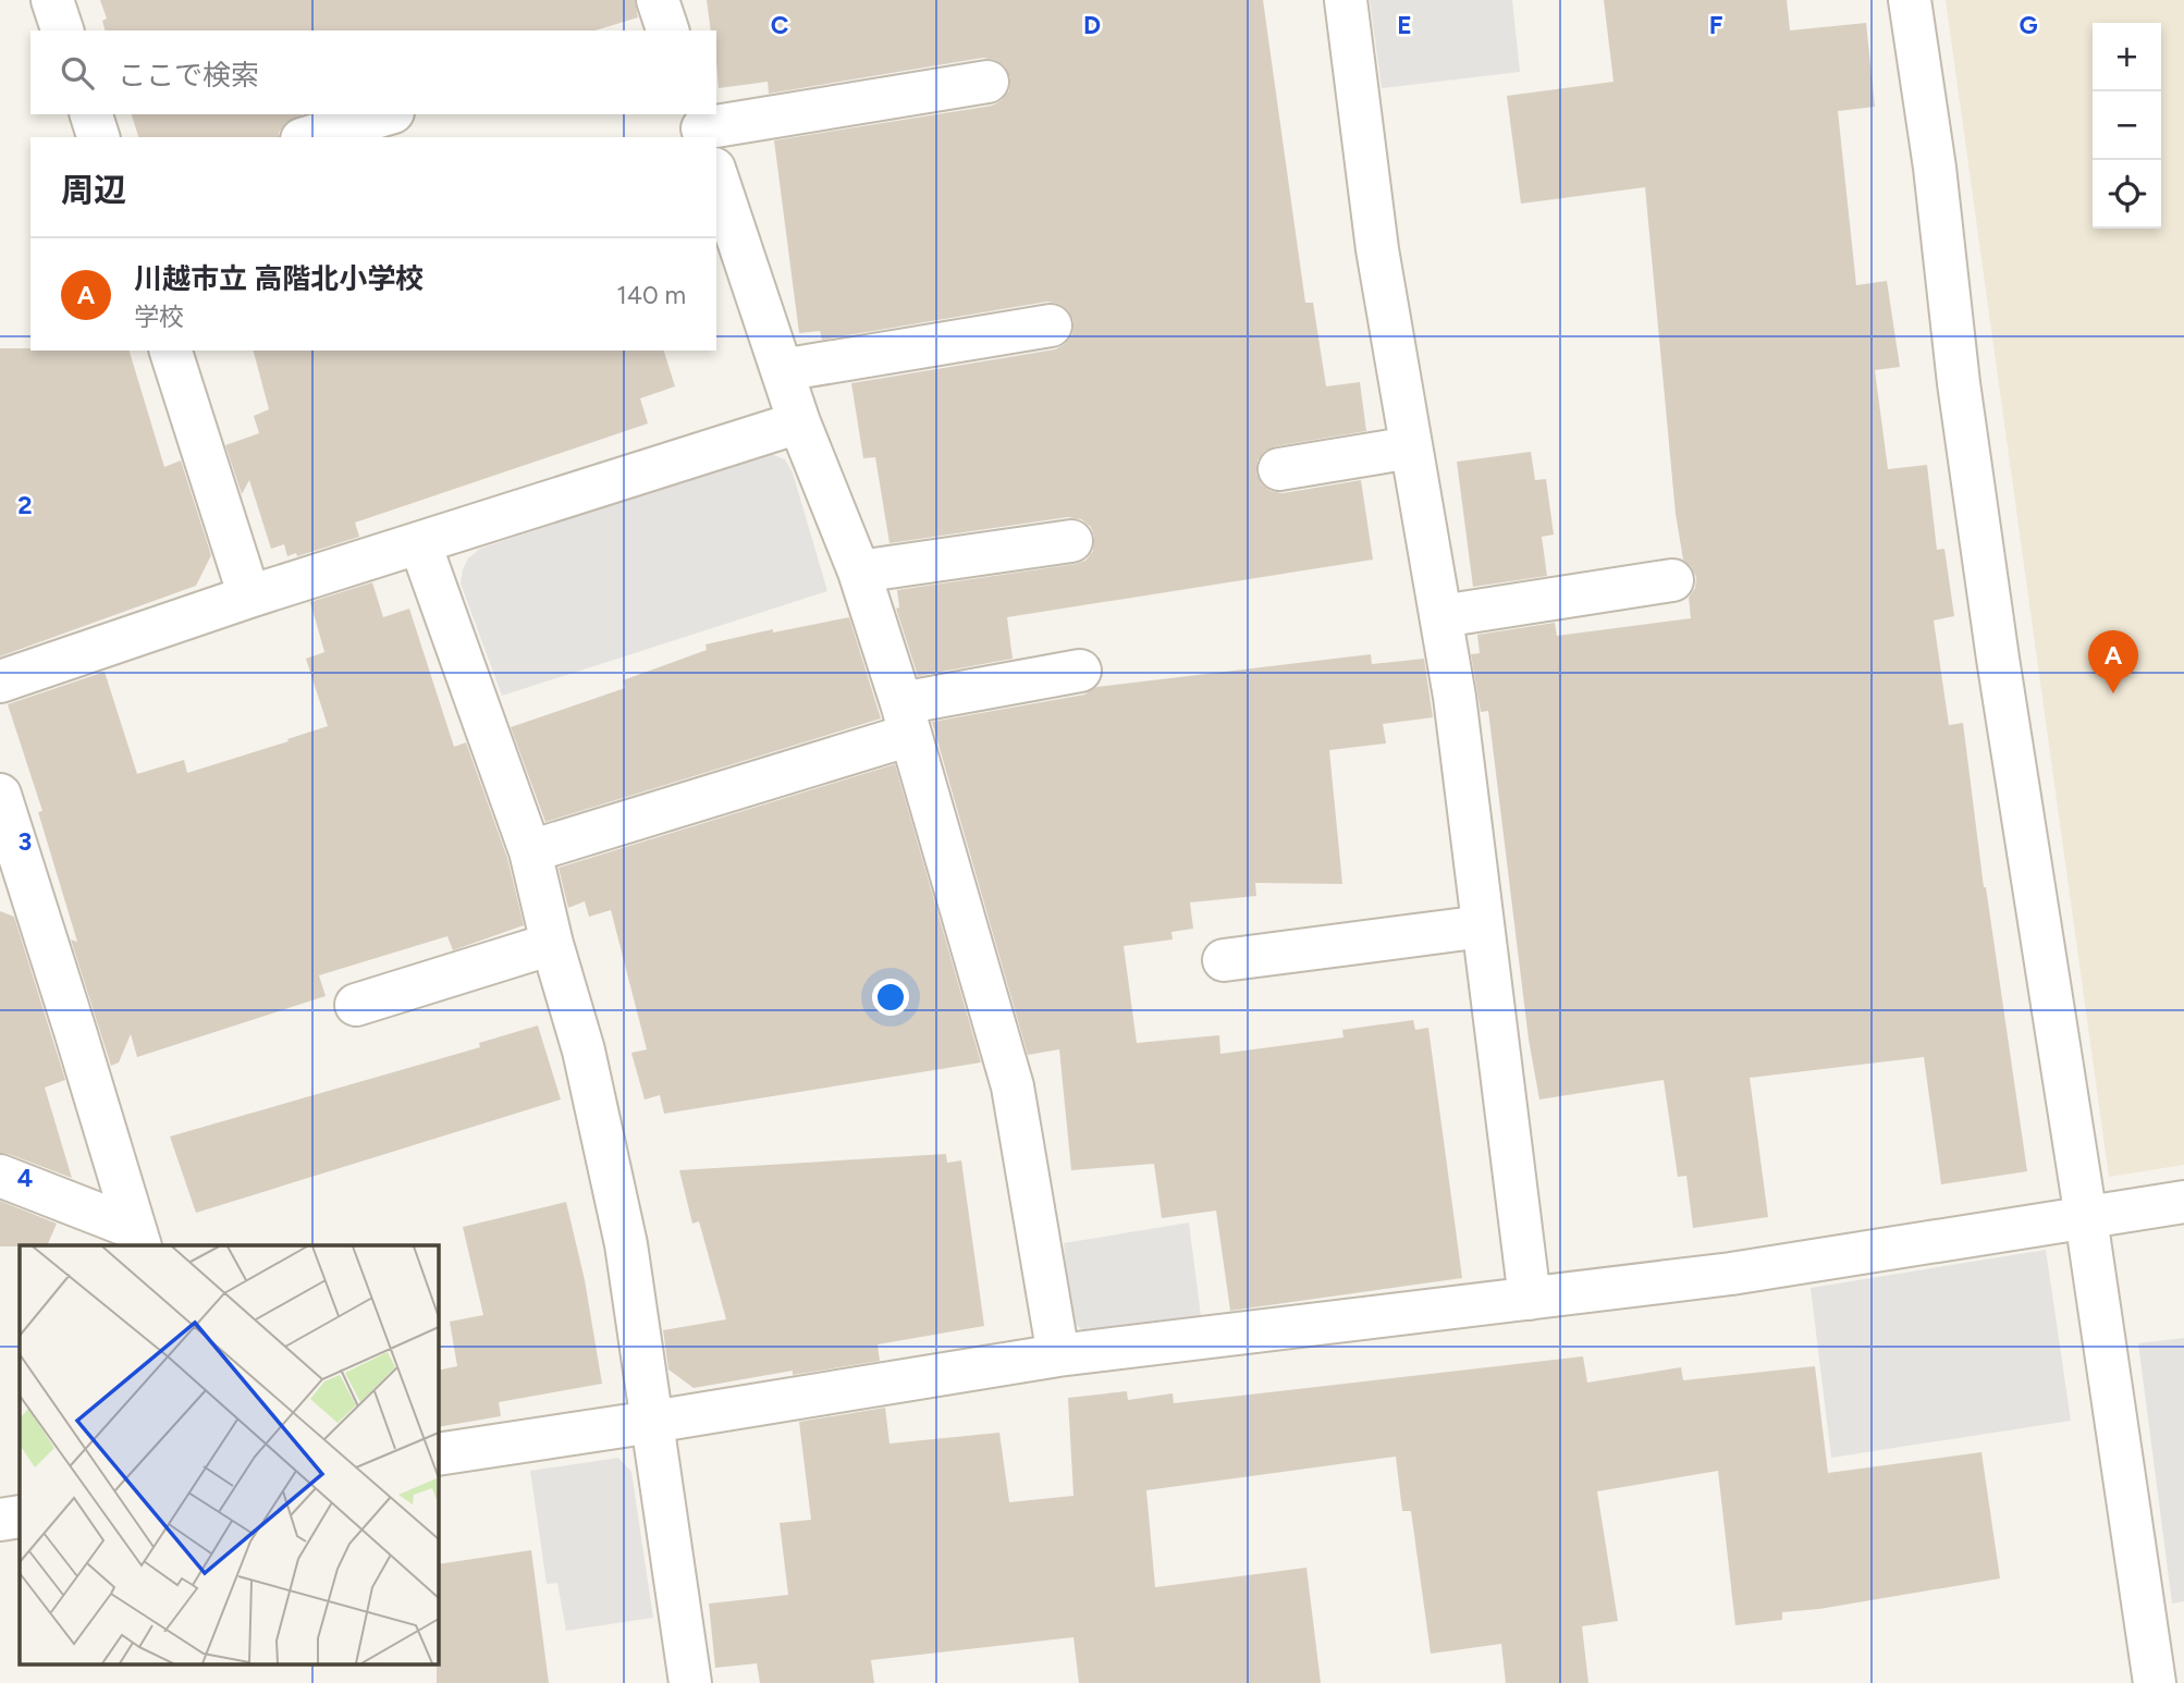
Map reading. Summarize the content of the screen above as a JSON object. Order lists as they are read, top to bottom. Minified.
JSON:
{"page":{"map_buttons":["+","−"],"search":"ここで検索","heading":"周辺","list":[{"mark":"A","name":"川越市立 高階北小学校","note":"学校","value":"140 m"}],"pins":"A"},"grid":{"columns":["C","D","E","F","G"],"rows":["2","3","4"]}}
